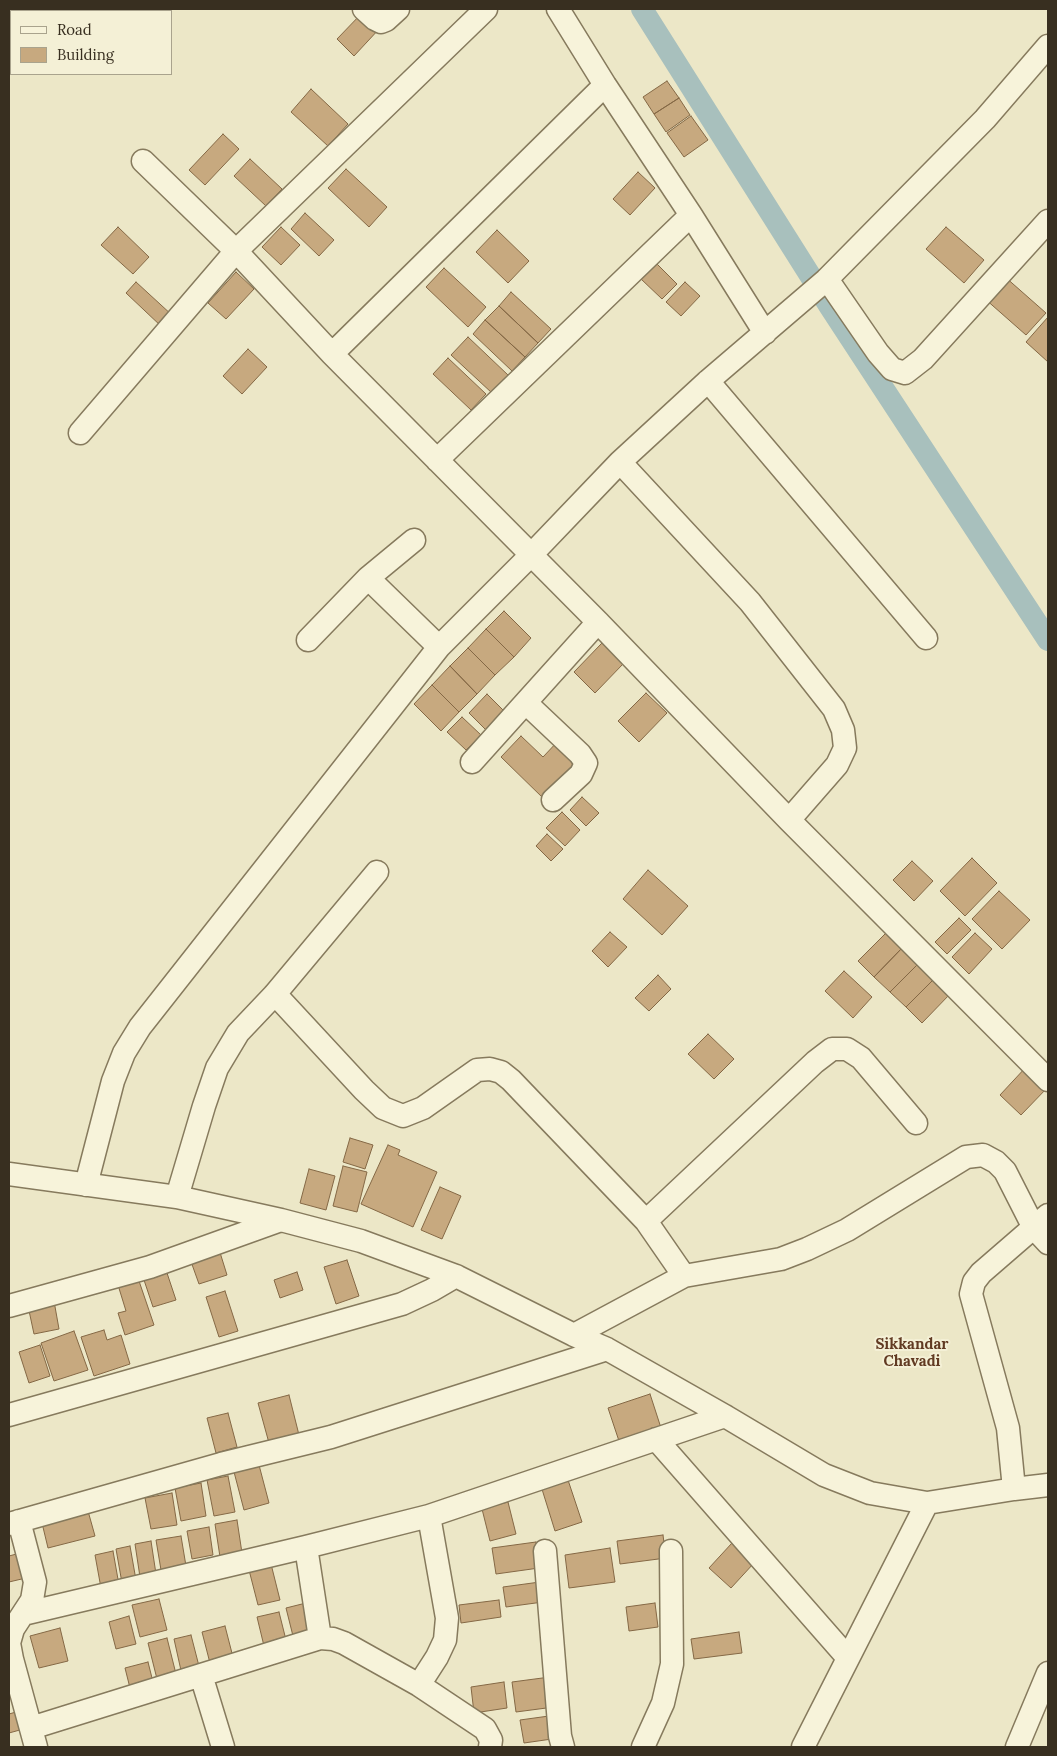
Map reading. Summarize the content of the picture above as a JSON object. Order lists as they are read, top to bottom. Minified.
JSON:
{"districts":["Sikkandar Chavadi"],"legend":["Road","Building"]}
